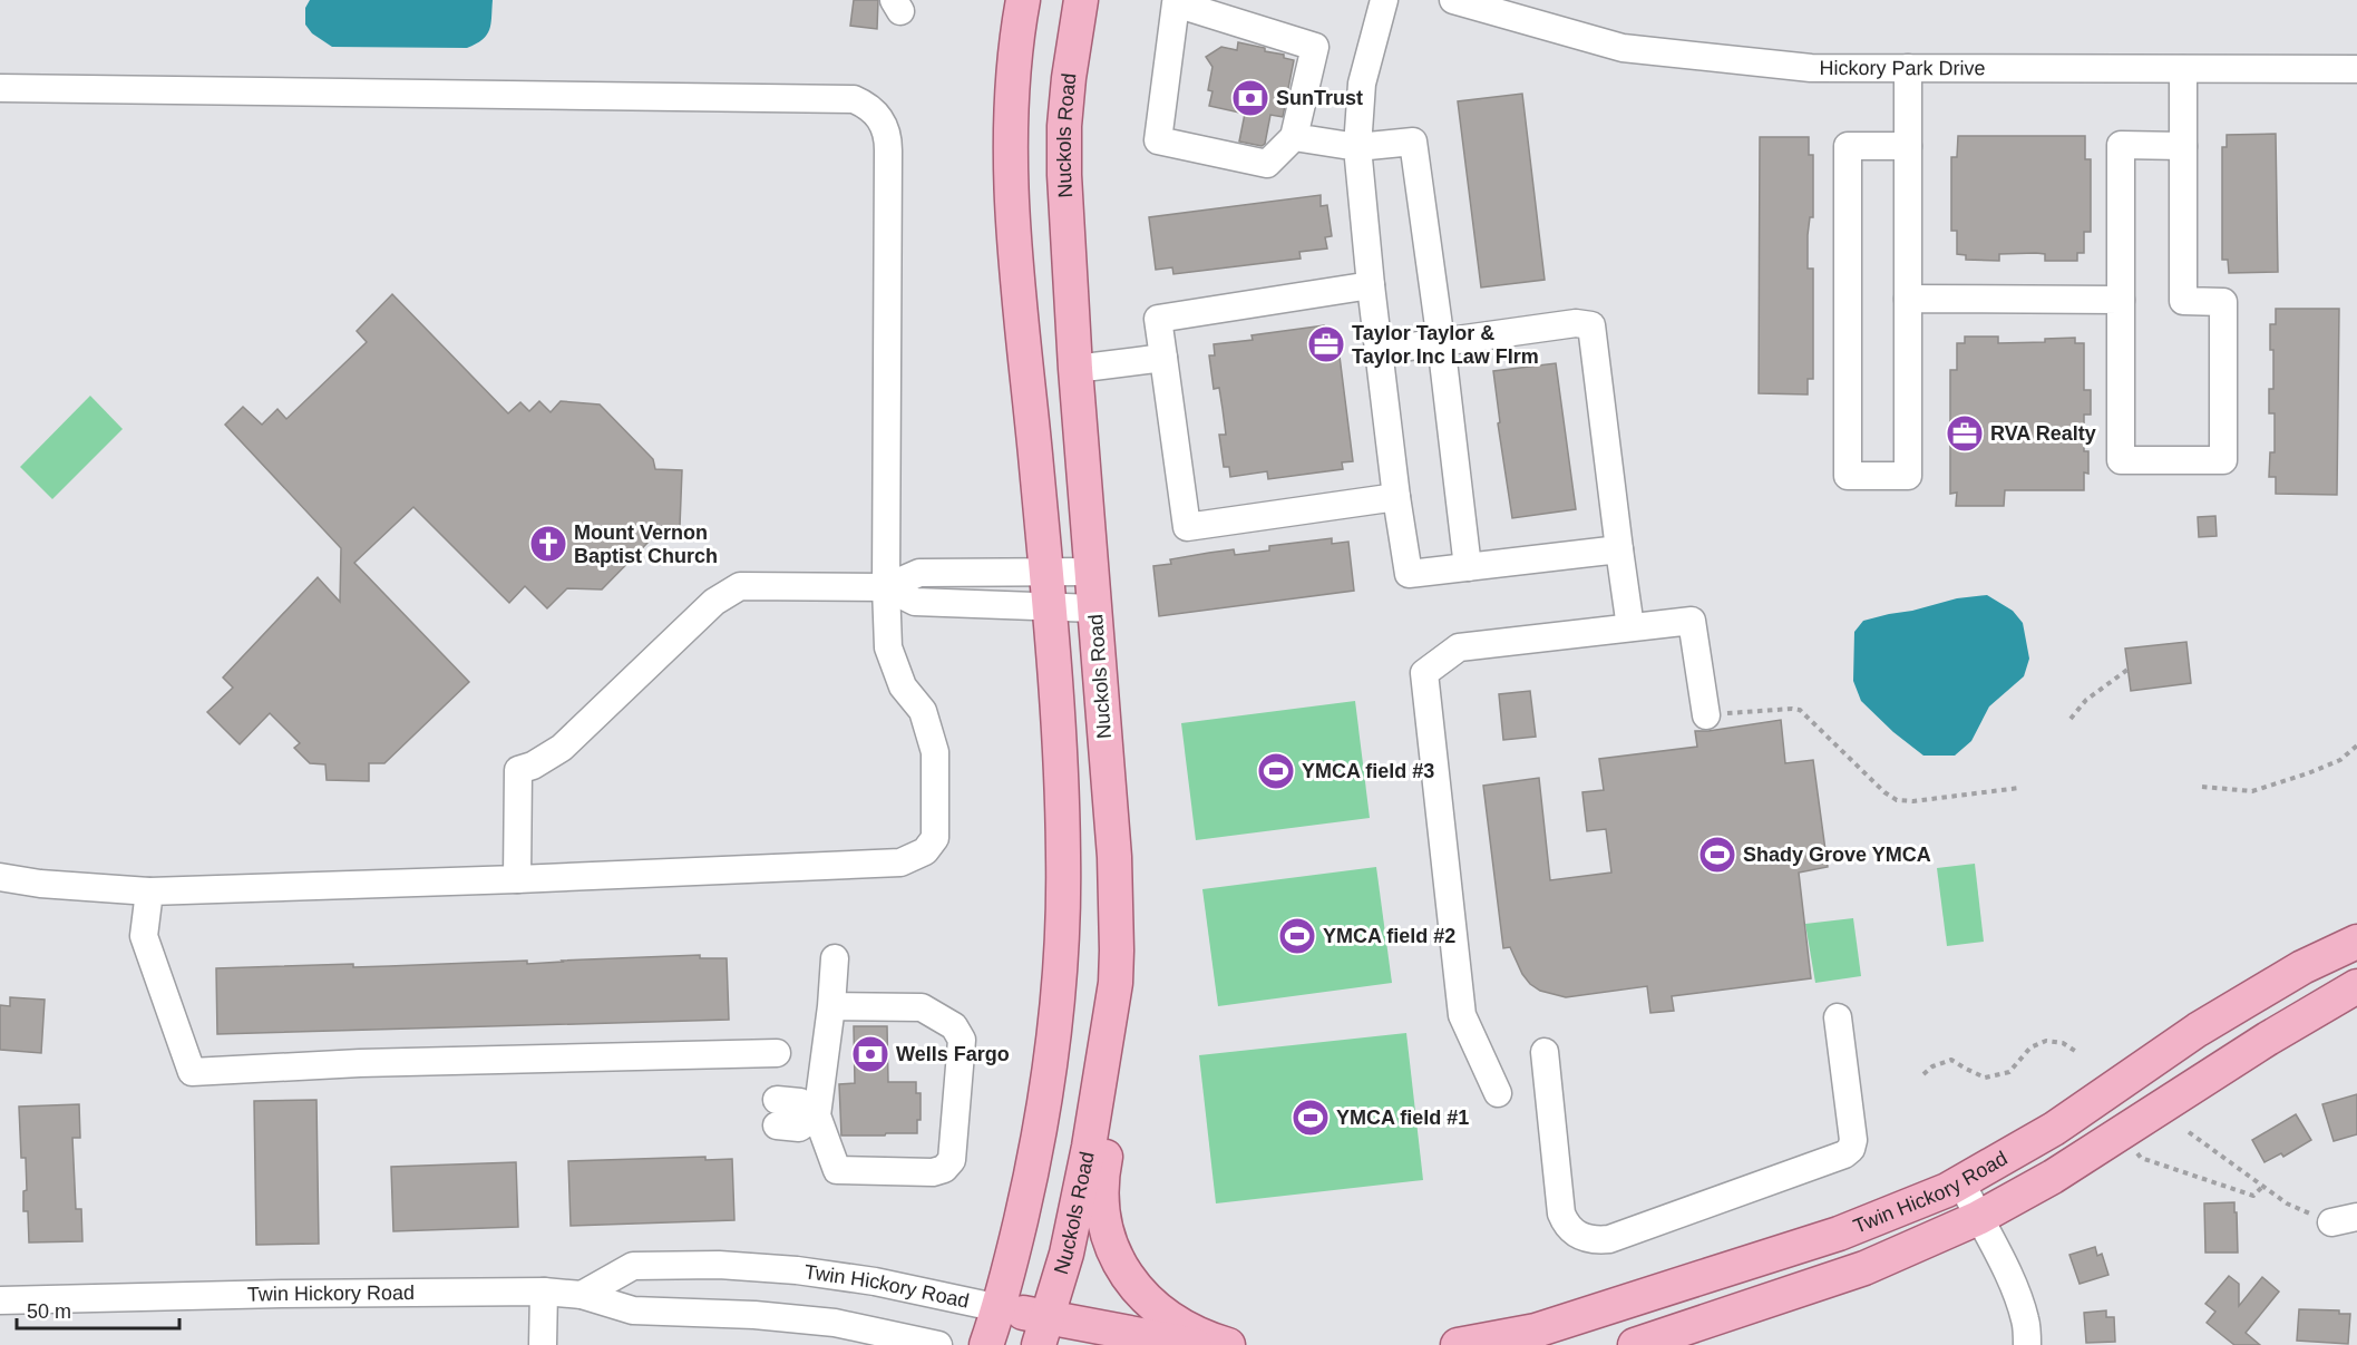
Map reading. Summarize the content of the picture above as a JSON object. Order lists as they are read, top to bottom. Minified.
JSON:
{"streets":{"main road":["Nuckols Road","Twin Hickory Road"],"street":["Hickory Park Drive"]},"crossings":[["Nuckols Road","Twin Hickory Road"]],"places":{"bank":["SunTrust","Wells Fargo"],"office":["Taylor Taylor & Taylor Inc Law FIrm","RVA Realty"],"church":["Mount Vernon Baptist Church"],"sports":["YMCA field #3","Shady Grove YMCA","YMCA field #2","YMCA field #1"]},"scale_bar":"50 m"}
